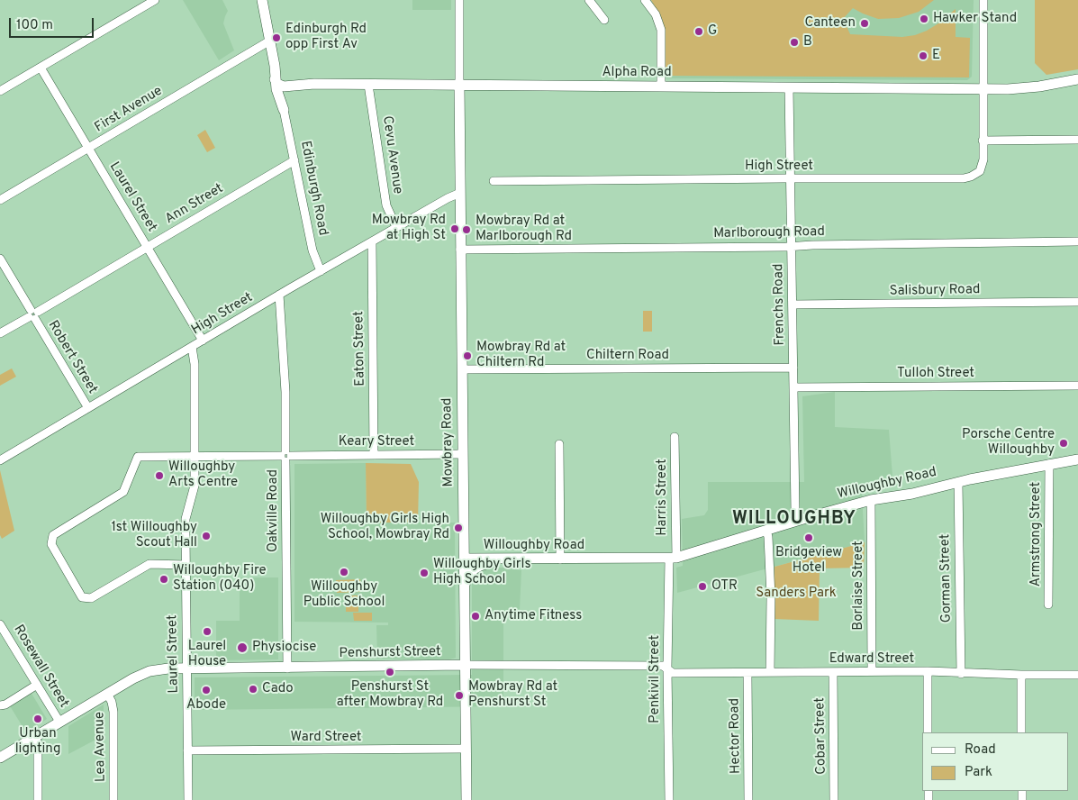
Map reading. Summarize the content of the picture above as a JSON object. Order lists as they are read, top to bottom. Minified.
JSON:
{"streets":{"main road":["Alpha Road","Mowbray Road","Willoughby Road","Penshurst Street"],"street":["First Avenue","Cevu Avenue","High Street","Edinburgh Road","Laurel Street","Ann Street","Marlborough Road","Salisbury Road","Frenchs Road","Eaton Street","Chiltern Road","Robert Street","Tulloh Street","Keary Street","Harris Street","Oakville Road","Armstrong Street","Gorman Street","Borlaise Street","Edward Street","Rosewall Street","Penkivil Street","Hector Road","Cobar Street","Ward Street","Lea Avenue"]},"crossings":[["Alpha Road","Cevu Avenue"],["Alpha Road","High Street"],["Alpha Road","Frenchs Road"],["Alpha Road","Mowbray Road"],["First Avenue","Laurel Street"],["Cevu Avenue","High Street"],["High Street","Edinburgh Road"],["High Street","Laurel Street"],["High Street","Frenchs Road"],["High Street","Eaton Street"],["High Street","Robert Street"],["High Street","Mowbray Road"],["High Street","Oakville Road"],["Edinburgh Road","Ann Street"],["Laurel Street","Ann Street"],["Laurel Street","Keary Street"],["Laurel Street","Penshurst Street"],["Laurel Street","Ward Street"],["Ann Street","Robert Street"],["Marlborough Road","Frenchs Road"],["Marlborough Road","Mowbray Road"],["Salisbury Road","Frenchs Road"],["Frenchs Road","Chiltern Road"],["Frenchs Road","Tulloh Street"],["Frenchs Road","Willoughby Road"],["Eaton Street","Keary Street"],["Chiltern Road","Mowbray Road"],["Keary Street","Mowbray Road"],["Keary Street","Oakville Road"],["Mowbray Road","Willoughby Road"],["Mowbray Road","Penshurst Street"],["Mowbray Road","Ward Street"],["Willoughby Road","Harris Street"],["Willoughby Road","Armstrong Street"],["Willoughby Road","Gorman Street"],["Willoughby Road","Borlaise Street"],["Willoughby Road","Penkivil Street"],["Harris Street","Penkivil Street"],["Oakville Road","Penshurst Street"],["Gorman Street","Edward Street"],["Borlaise Street","Edward Street"],["Penshurst Street","Edward Street"],["Penshurst Street","Rosewall Street"],["Penshurst Street","Penkivil Street"],["Penshurst Street","Lea Avenue"],["Edward Street","Penkivil Street"],["Edward Street","Hector Road"],["Edward Street","Cobar Street"]],"districts":["WILLOUGHBY"],"parks":["Sanders Park"],"places":["Hawker Stand","Canteen","G","Edinburgh Rd opp First Av","B","E","Mowbray Rd at High St","Mowbray Rd at Marlborough Rd","Mowbray Rd at Chiltern Rd","Porsche Centre Willoughby","Willoughby Arts Centre","Willoughby Girls High School, Mowbray Rd","1st Willoughby Scout Hall","Bridgeview Hotel","Willoughby Public School","Willoughby Girls High School","Willoughby Fire Station (040)","OTR","Anytime Fitness","Laurel House","Physiocise","Penshurst St after Mowbray Rd","Cado","Abode","Mowbray Rd at Penshurst St","Urban lighting"],"legend":["Road","Park"],"scale_bar":"100 m"}
